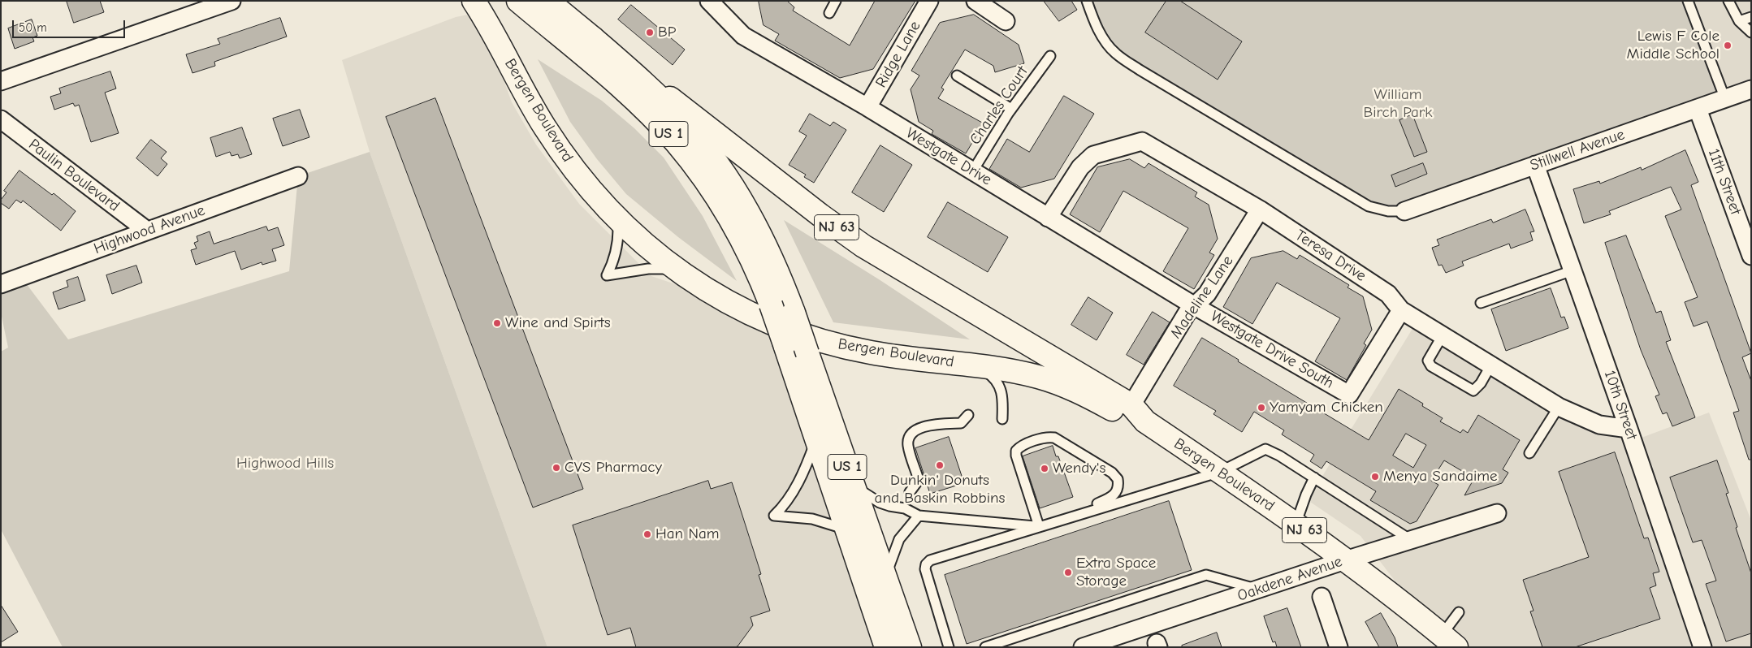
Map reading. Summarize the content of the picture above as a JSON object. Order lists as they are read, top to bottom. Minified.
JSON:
{"streets":{"main road":["Bergen Boulevard","US 1","NJ 63"],"street":["Ridge Lane","Stillwell Avenue","Westgate Drive","Paulin Boulevard","11th Street","Highwood Avenue","Teresa Drive","Madeline Lane","Westgate Drive South","10th Street","Oakdene Avenue"],"lane":["Charles Court"]},"crossings":[["Ridge Lane","Westgate Drive"],["Charles Court","Westgate Drive"],["Bergen Boulevard","US 1"],["Bergen Boulevard","Madeline Lane"],["Bergen Boulevard","Oakdene Avenue"],["Stillwell Avenue","11th Street"],["Stillwell Avenue","10th Street"],["Westgate Drive","Teresa Drive"],["Westgate Drive","Madeline Lane"],["Westgate Drive","Westgate Drive South"],["Paulin Boulevard","Highwood Avenue"],["Teresa Drive","Madeline Lane"],["Teresa Drive","Westgate Drive South"],["Teresa Drive","10th Street"],["Madeline Lane","Westgate Drive South"]],"parks":["William Birch Park","Highwood Hills"],"places":["BP","Lewis F Cole Middle School","Wine and Spirts","Yamyam Chicken","Dunkin' Donuts and Baskin Robbins","CVS Pharmacy","Wendy's","Menya Sandaime","Han Nam","Extra Space Storage"],"scale_bar":"50 m"}
